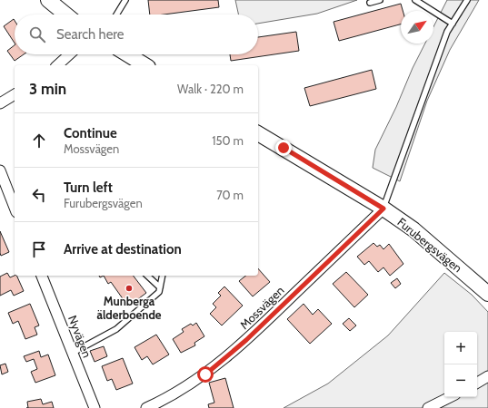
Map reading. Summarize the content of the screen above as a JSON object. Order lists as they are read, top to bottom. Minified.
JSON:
{"streets":{"street":["Furubergsvägen","Mossvägen","Nyvägen"]},"crossings":[["Furubergsvägen","Mossvägen"]],"places":["Munberga älderboende"],"north":"top right","page":{"search":"Search here","heading":["3 min","Walk · 220 m"],"list":[["Continue","Mossvägen","150 m"],["Turn left","Furubergsvägen","70 m"],"Arrive at destination"],"map_buttons":["+","−"]}}
